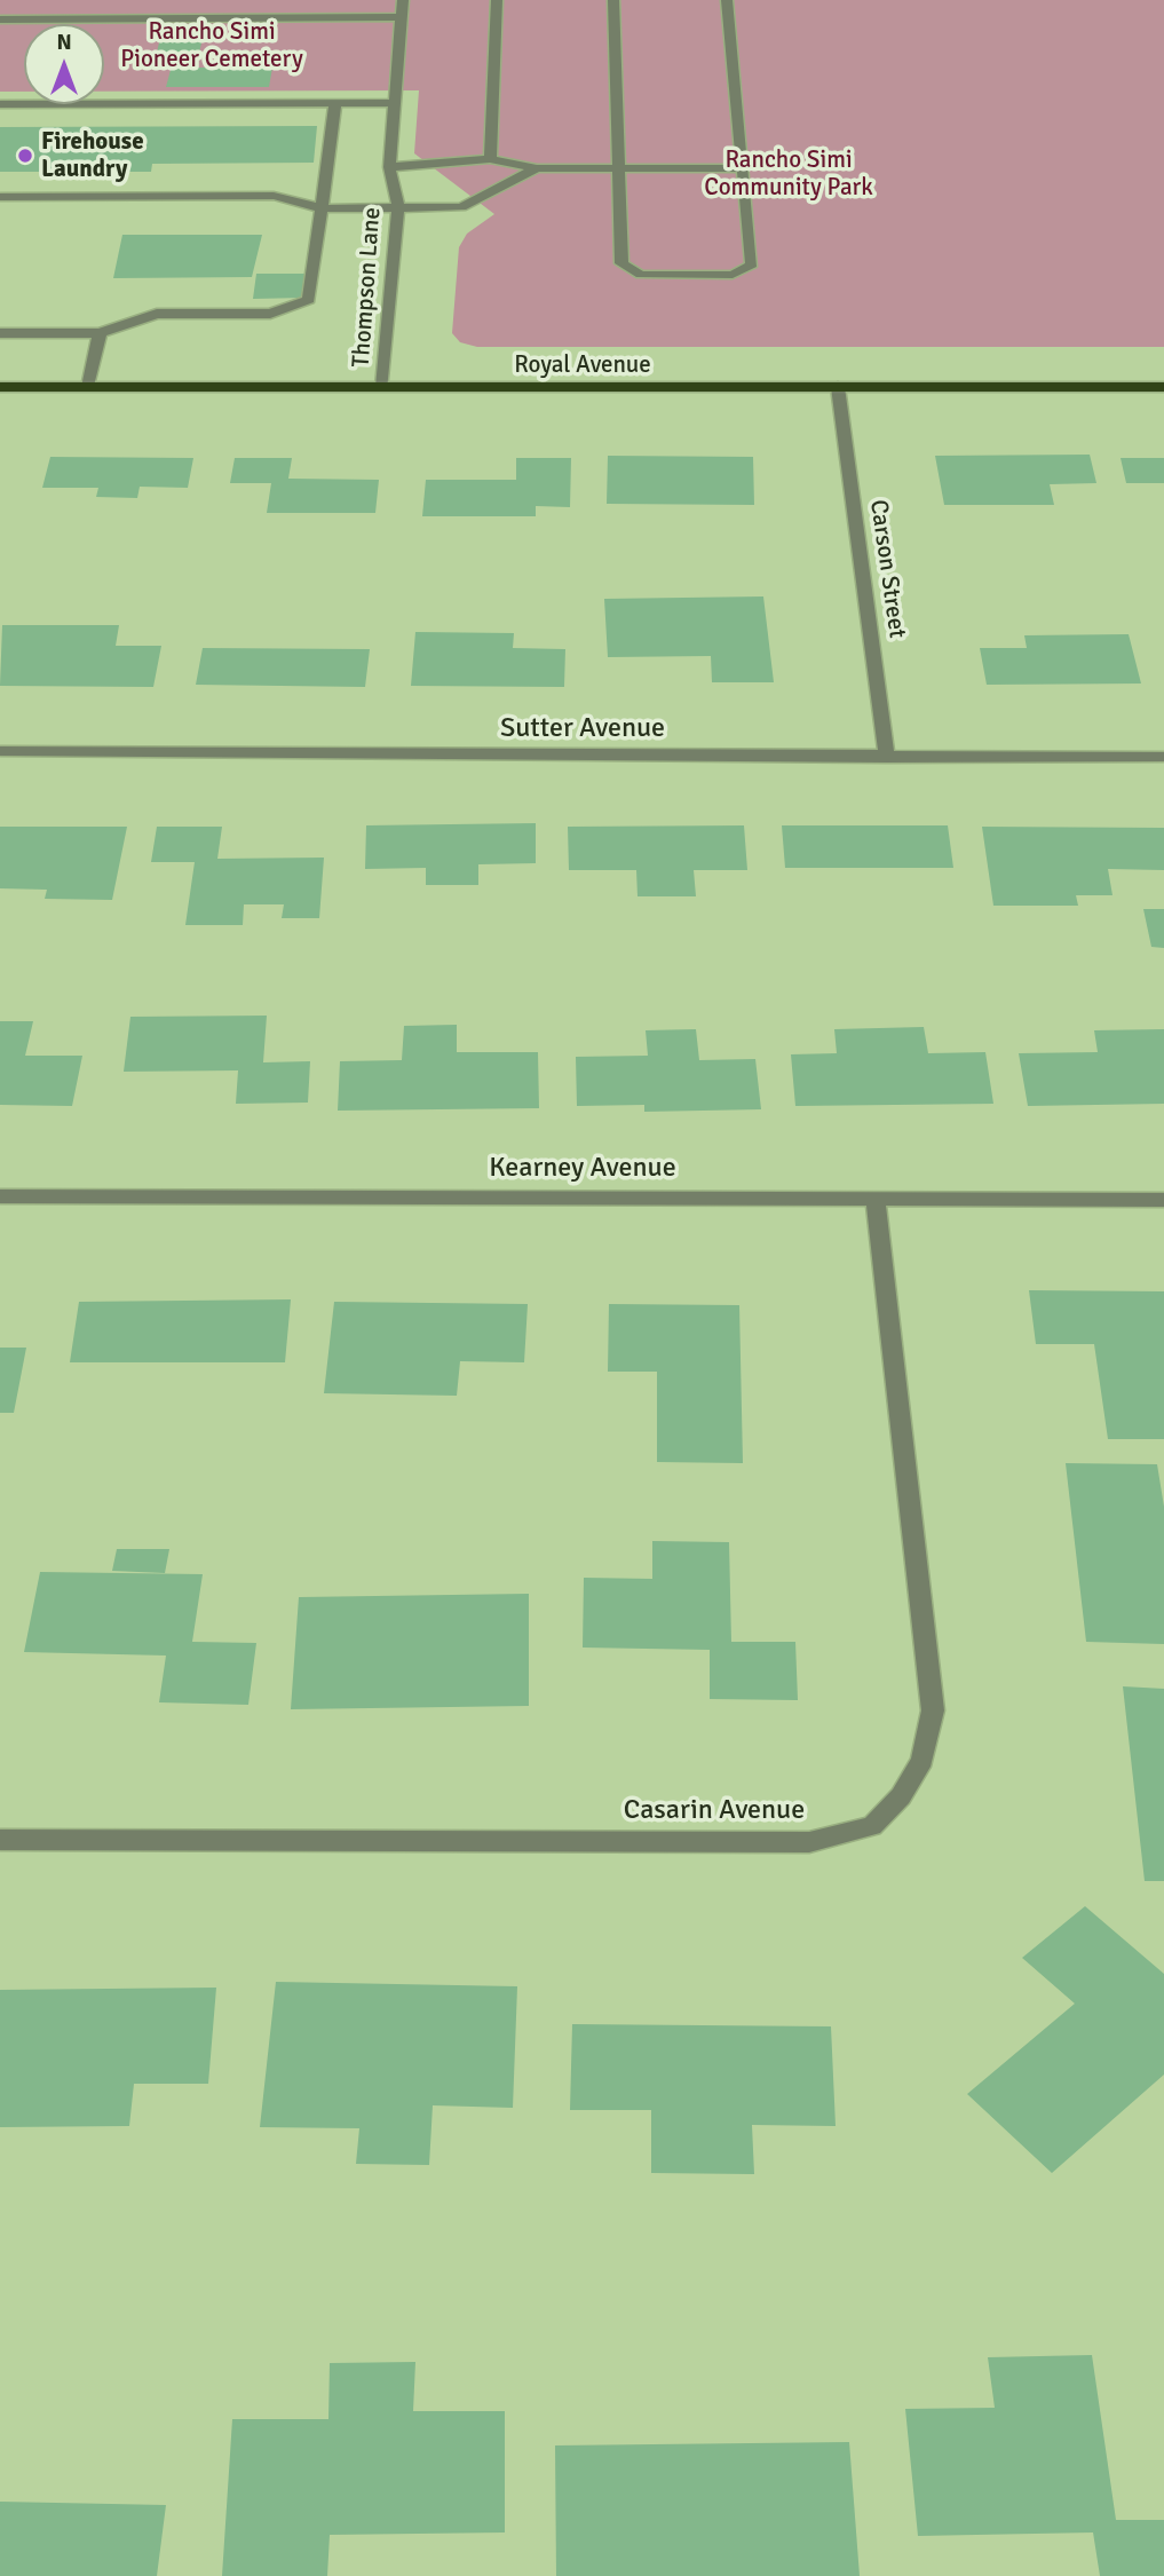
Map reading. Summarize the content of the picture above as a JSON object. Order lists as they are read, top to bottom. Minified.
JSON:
{"streets":{"main road":["Royal Avenue"],"street":["Thompson Lane","Carson Street","Sutter Avenue","Kearney Avenue","Casarin Avenue"]},"crossings":[["Thompson Lane","Royal Avenue"],["Royal Avenue","Carson Street"],["Carson Street","Sutter Avenue"],["Kearney Avenue","Casarin Avenue"]],"parks":["Rancho Simi Pioneer Cemetery","Rancho Simi Community Park"],"places":["Firehouse Laundry"],"north":"top"}
